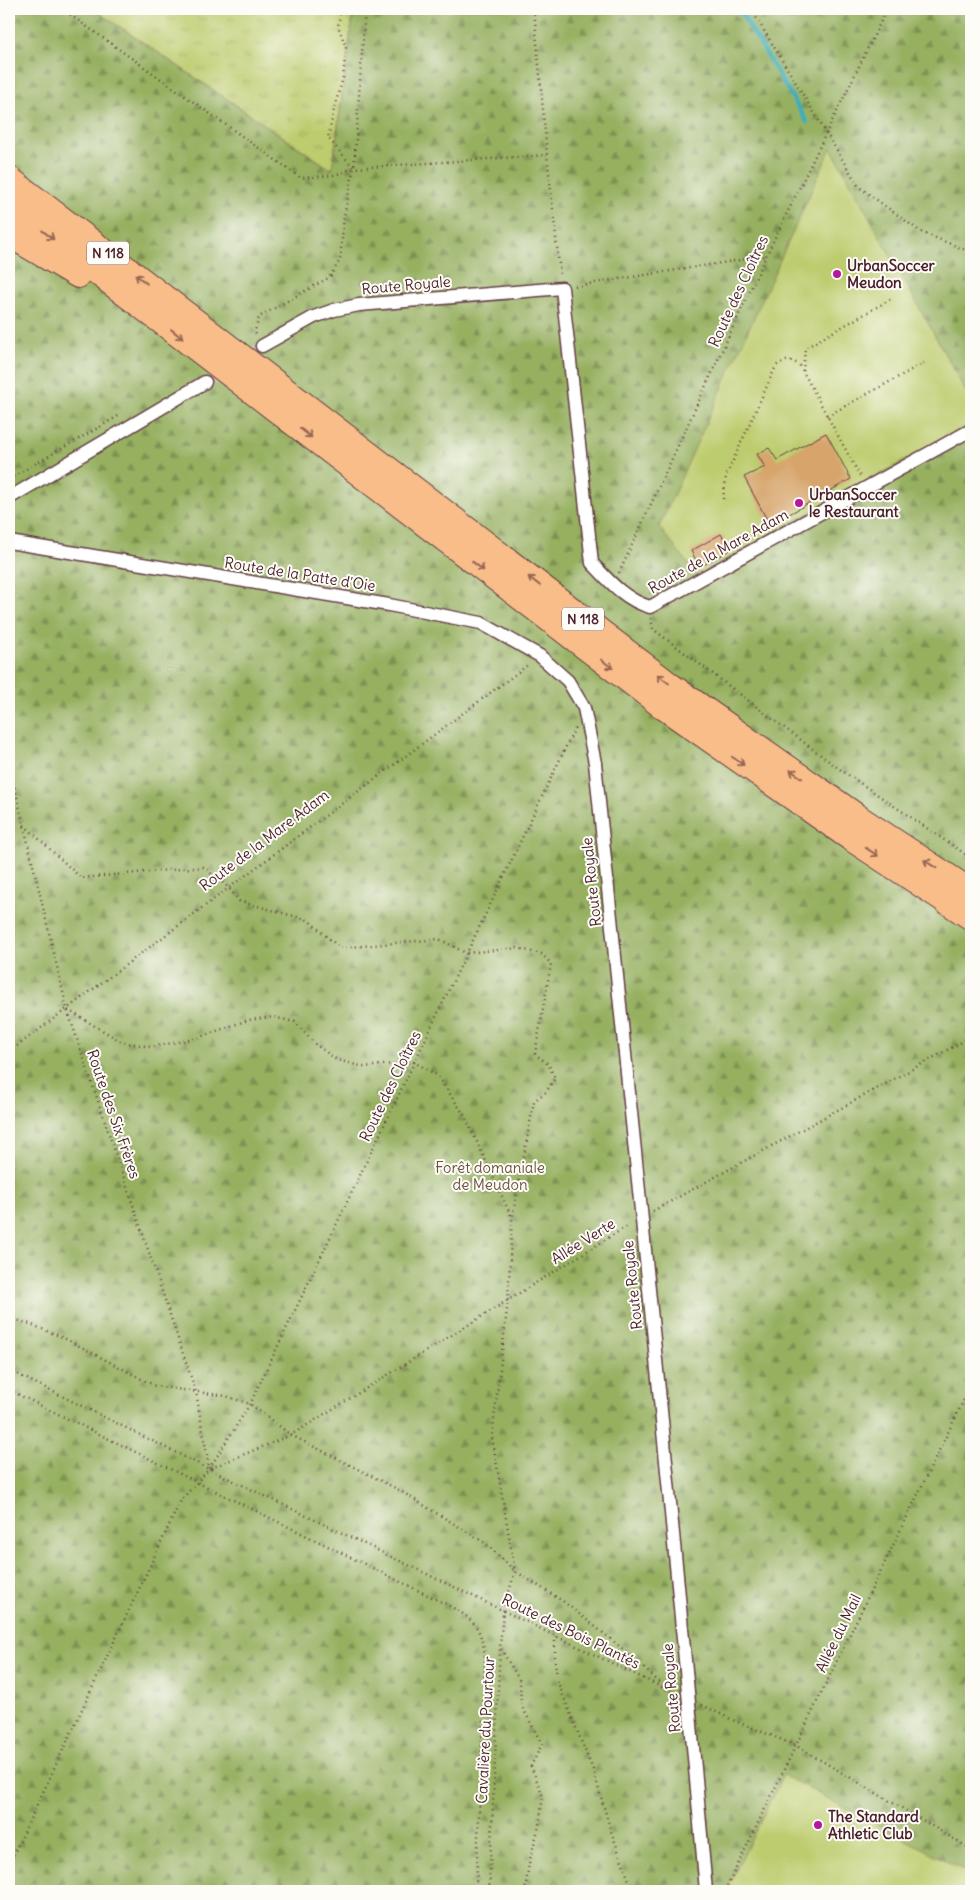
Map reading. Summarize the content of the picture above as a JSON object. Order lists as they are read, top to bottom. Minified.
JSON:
{"streets":{"highway":["N 118"],"street":["Route Royale","Route de la Mare Adam","Route de la Patte d'Oie"],"path":["Route des Cloîtres","Route des Six Frères","Allée Verte","Route des Bois Plantés","Allée du Mail","Cavalière du Pourtour"]},"crossings":[["Route Royale","Route des Cloîtres"],["Route Royale","Route de la Mare Adam"],["Route Royale","Route de la Patte d'Oie"],["Route Royale","Allée Verte"],["Route Royale","Route des Bois Plantés"],["Route des Cloîtres","Route de la Mare Adam"],["Route des Cloîtres","Route des Six Frères"],["Route des Cloîtres","Allée Verte"],["Route des Cloîtres","Route des Bois Plantés"],["Route de la Mare Adam","Route de la Patte d'Oie"],["Route de la Mare Adam","Route des Six Frères"],["Route des Six Frères","Allée Verte"],["Route des Six Frères","Route des Bois Plantés"],["Allée Verte","Route des Bois Plantés"],["Route des Bois Plantés","Allée du Mail"],["Route des Bois Plantés","Cavalière du Pourtour"]],"parks":["Forêt domaniale de Meudon"],"places":["UrbanSoccer Meudon","UrbanSoccer le Restaurant","The Standard Athletic Club"]}
